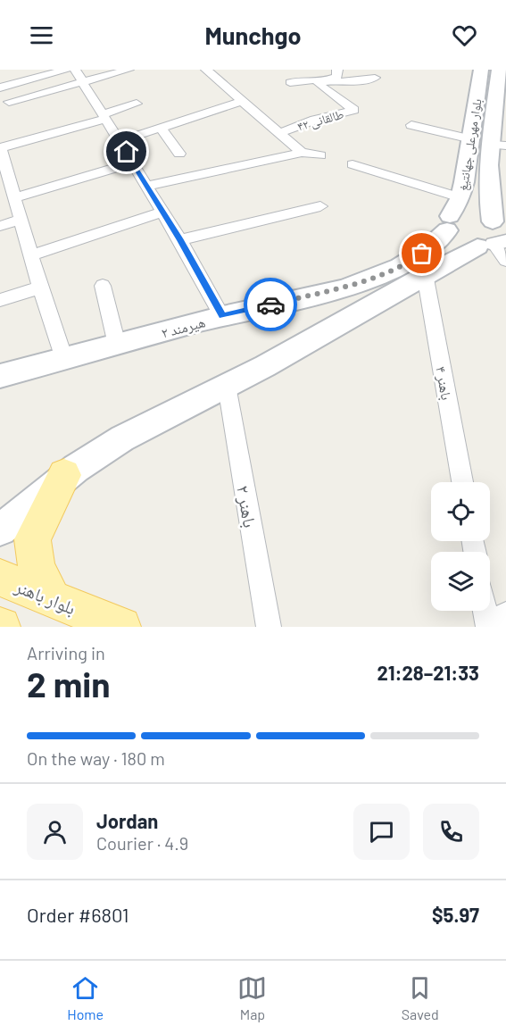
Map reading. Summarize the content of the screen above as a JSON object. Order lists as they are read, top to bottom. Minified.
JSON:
{"streets":{"main road":["بلوار مهرعلی جهانتیغ","هیرمند ۲","بلوار باهنر"],"street":["طالقانی ۴۲","باهنر ۴","باهنر ۲"]},"crossings":[["بلوار مهرعلی جهانتیغ","هیرمند ۲"]],"page":{"header":"Munchgo","heading":["2 min","Arriving in","21:28–21:33"],"panel":["Jordan","Courier · 4.9","Order #6801","$5.97"],"bar":"On the way · 180 m","tabs":["Home","Map","Saved"]}}
